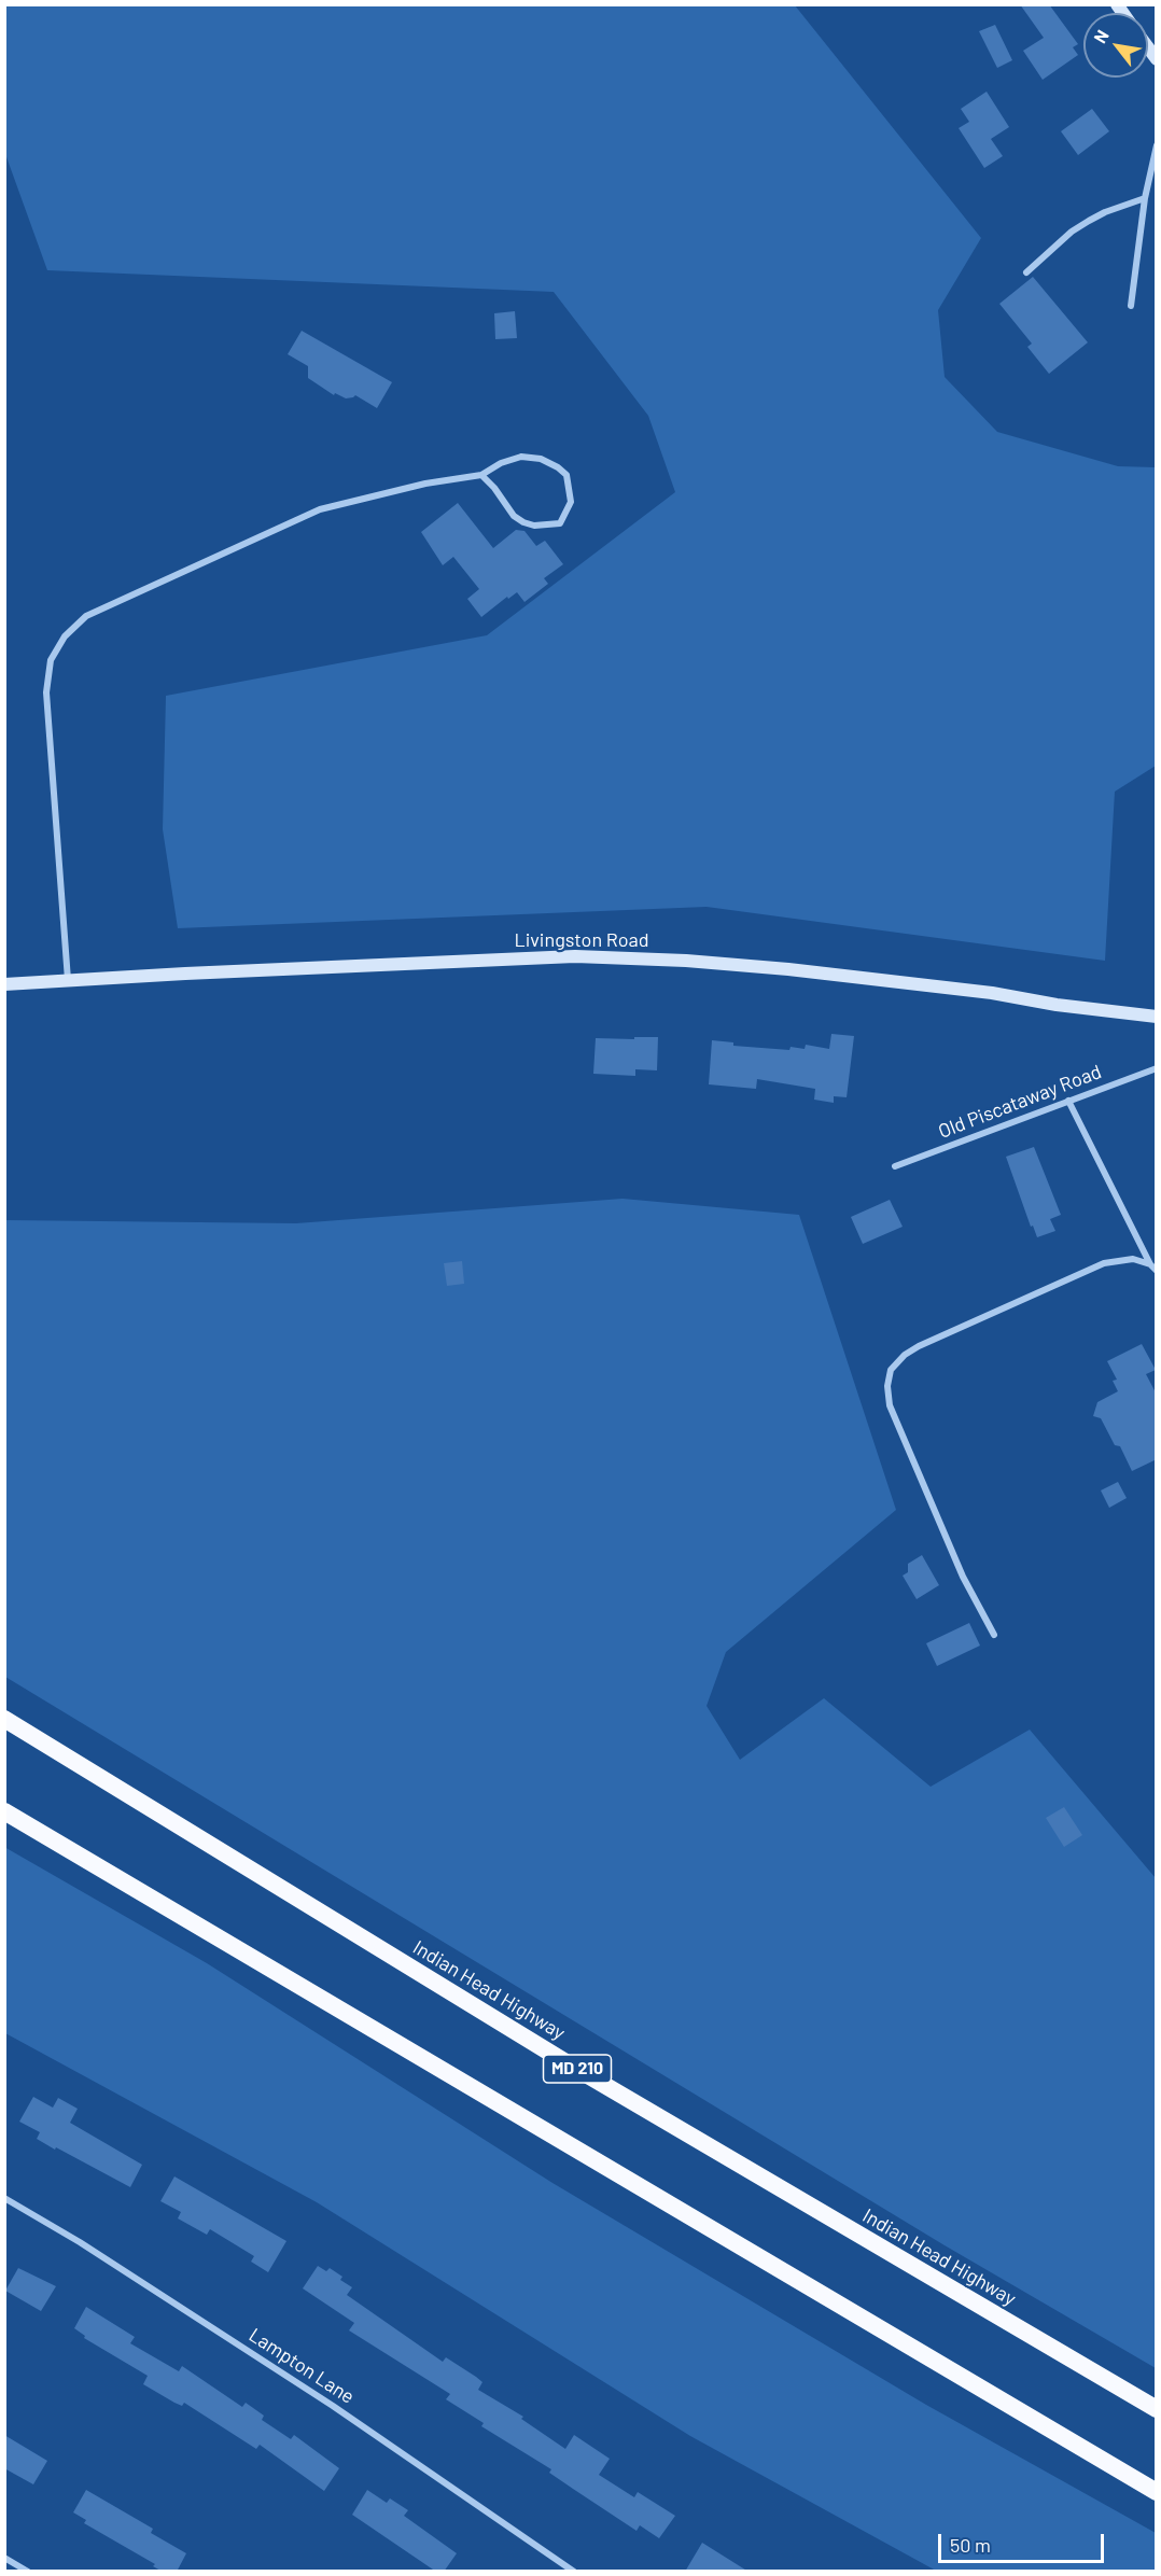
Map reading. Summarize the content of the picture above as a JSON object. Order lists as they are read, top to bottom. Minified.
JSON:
{"streets":{"highway":["Indian Head Highway","MD 210"],"main road":["Livingston Road"],"street":["Old Piscataway Road","Lampton Lane"]},"scale_bar":"50 m","north":"top left"}
